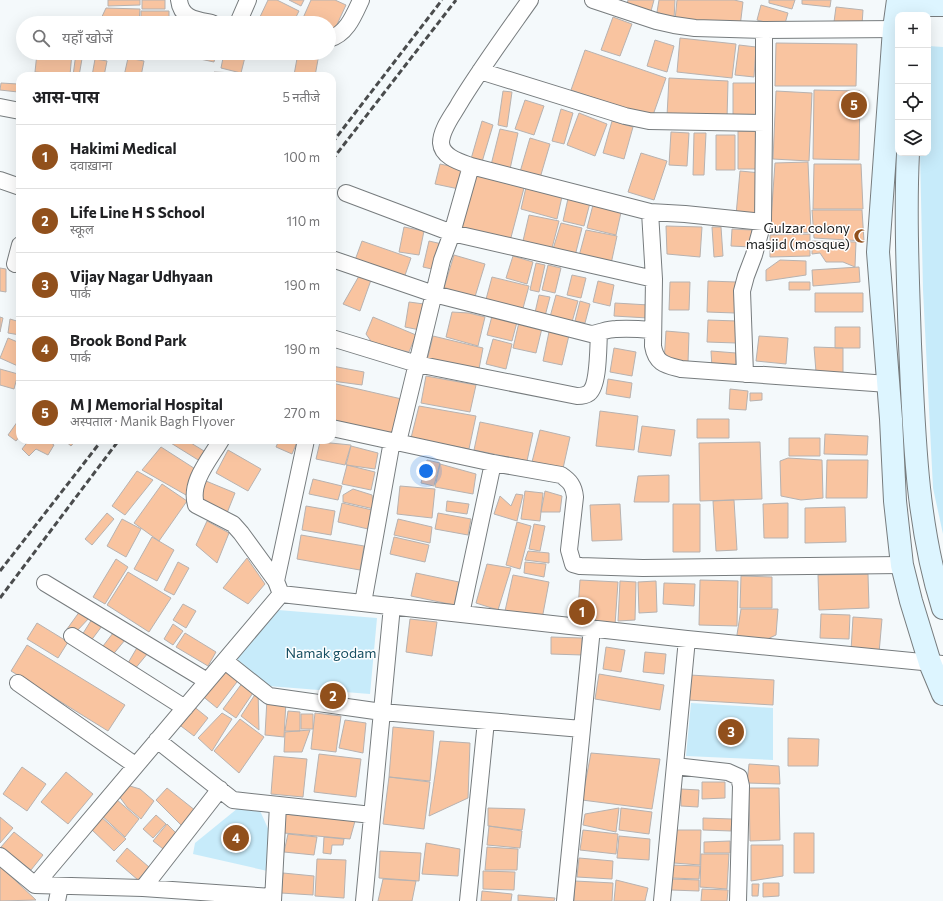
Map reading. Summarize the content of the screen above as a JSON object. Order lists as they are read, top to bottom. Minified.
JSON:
{"parks":["Namak godam"],"places":{"mosque":["Gulzar colony masjid (mosque)"]},"page":{"map_buttons":["+","−"],"search":"यहाँ खोजें","heading":["आस-पास","5 नतीजे"],"pins":["5","1","2","3","4"],"list":[{"mark":"1","name":"Hakimi Medical","note":"दवाख़ाना","value":"100 m"},{"mark":"2","name":"Life Line H S School","note":"स्कूल","value":"110 m"},{"mark":"3","name":"Vijay Nagar Udhyaan","note":"पार्क","value":"190 m"},{"mark":"4","name":"Brook Bond Park","note":"पार्क","value":"190 m"},{"mark":"5","name":"M J Memorial Hospital","note":"अस्पताल · Manik Bagh Flyover","value":"270 m"}]}}
